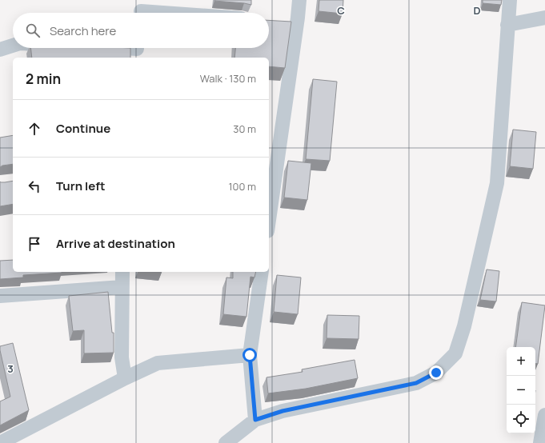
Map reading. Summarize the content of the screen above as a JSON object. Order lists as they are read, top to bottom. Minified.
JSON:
{"page":{"search":"Search here","heading":["2 min","Walk · 130 m"],"list":[["Continue","30 m"],["Turn left","100 m"],"Arrive at destination"],"map_buttons":["+","−"]},"grid":{"columns":["C","D"],"rows":["3"]}}
